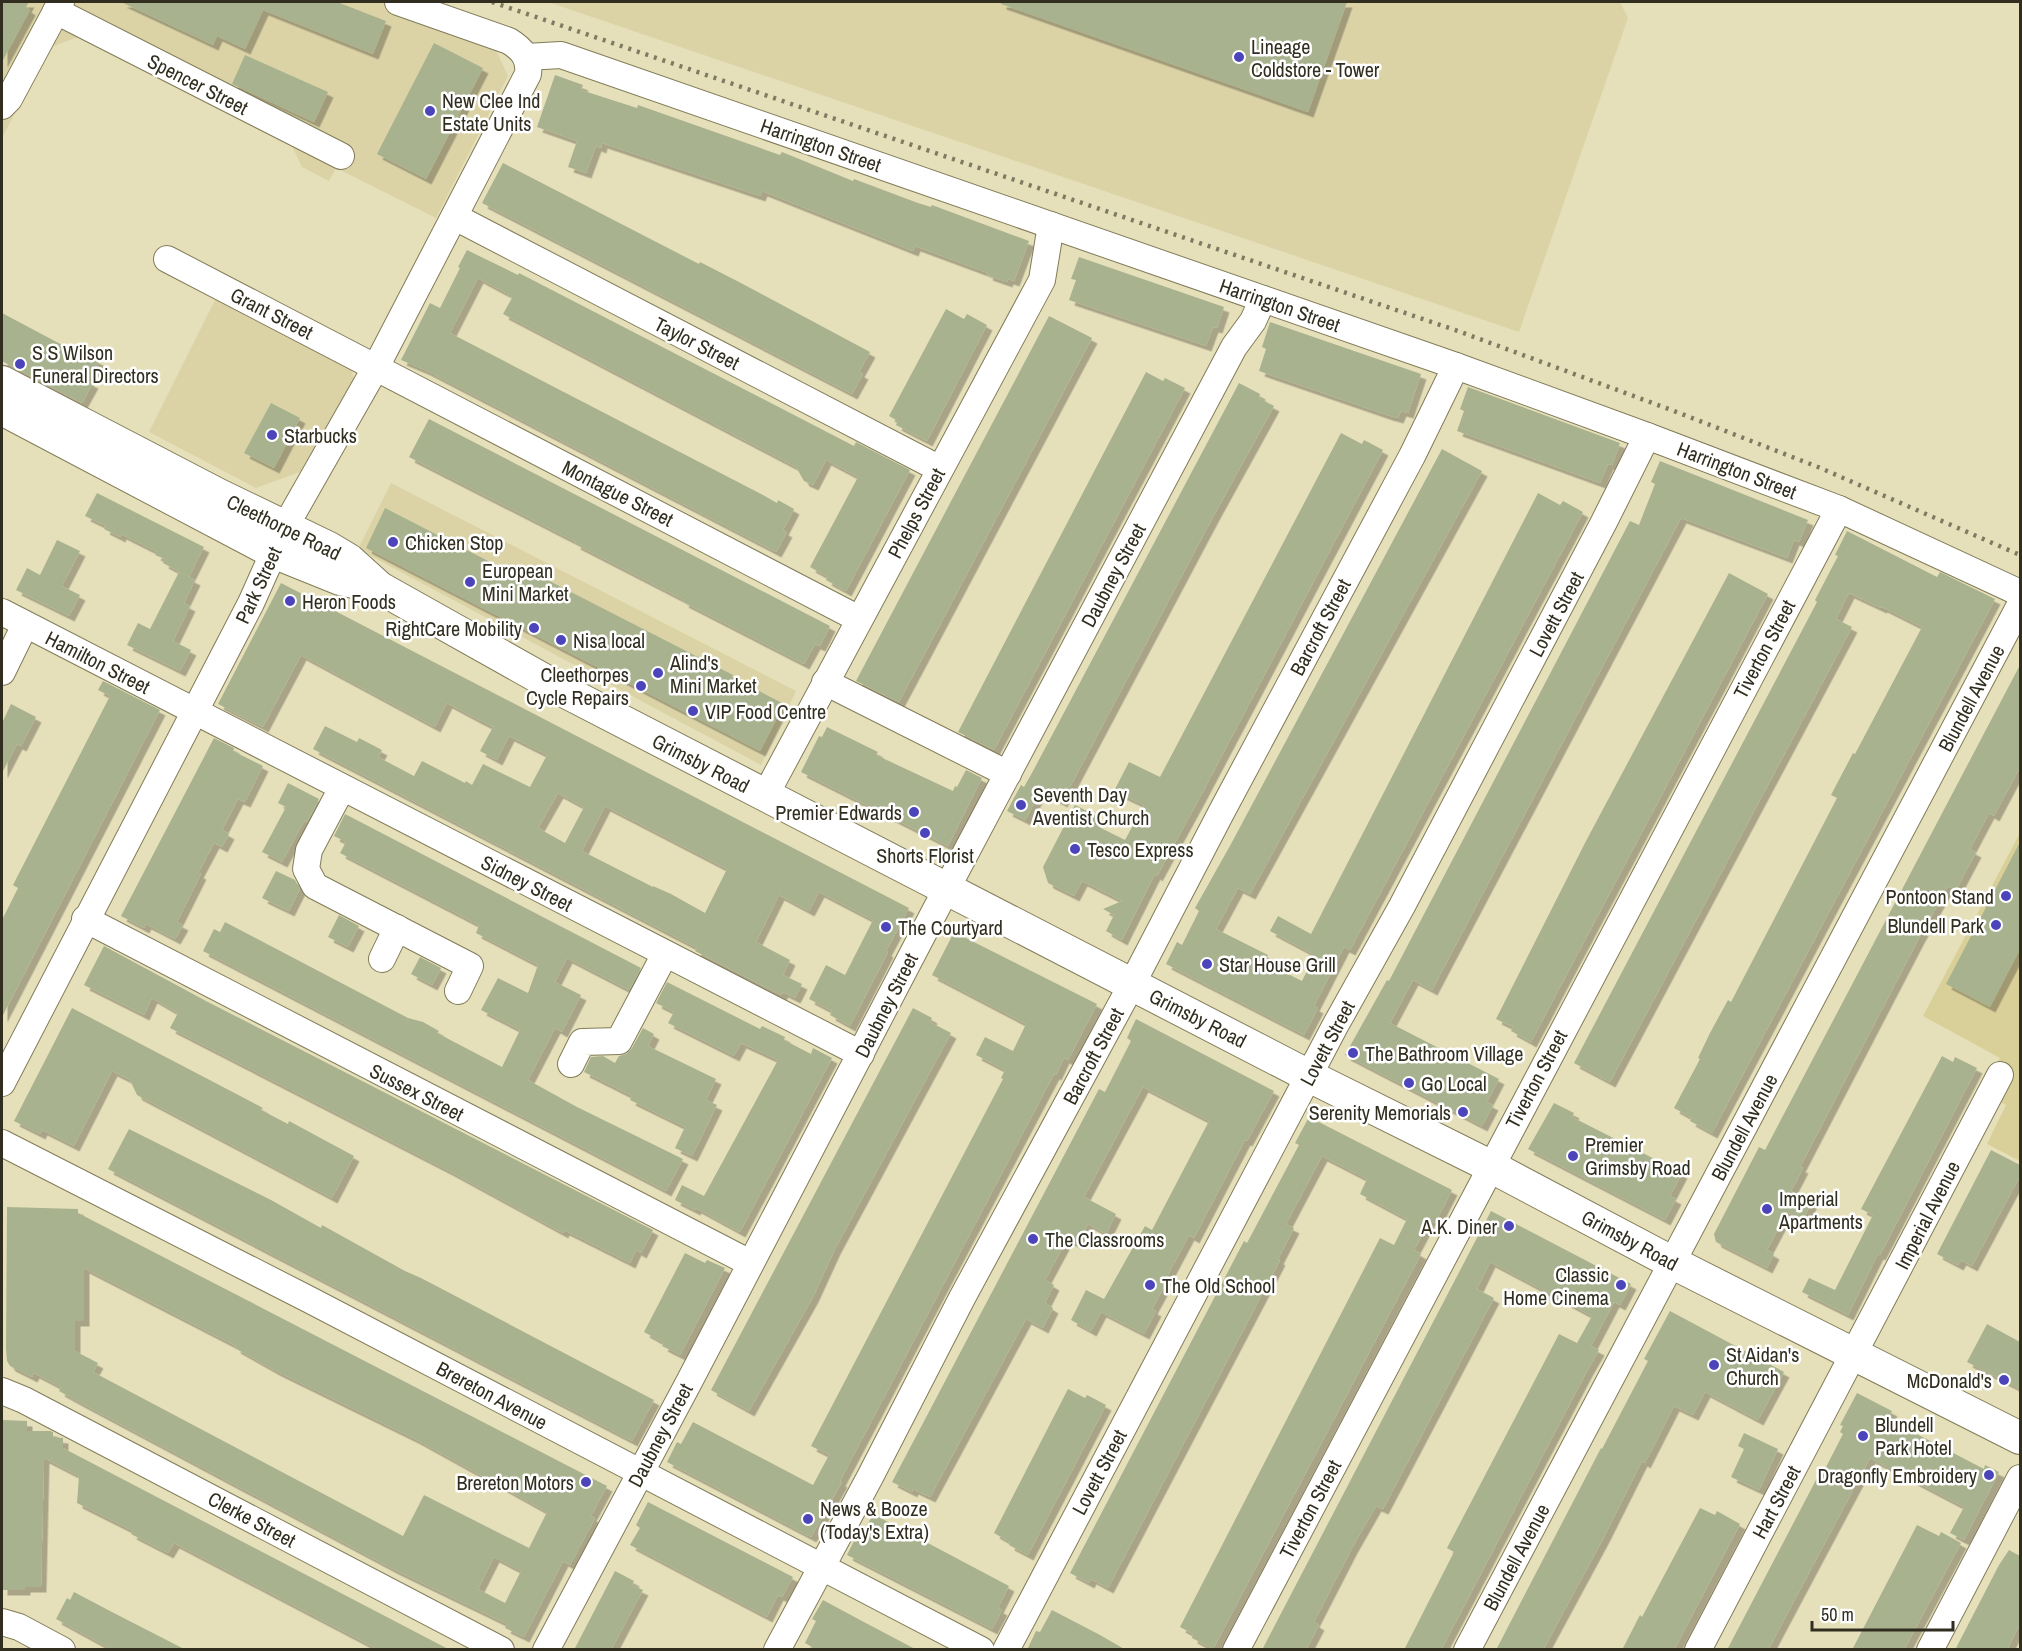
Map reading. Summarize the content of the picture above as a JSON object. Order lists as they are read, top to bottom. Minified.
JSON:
{"streets":{"main road":["Cleethorpe Road","Grimsby Road"],"street":["Spencer Street","Harrington Street","Grant Street","Taylor Street","Montague Street","Phelps Street","Daubney Street","Park Street","Lovett Street","Barcroft Street","Tiverton Street","Hamilton Street","Blundell Avenue","Sidney Street","Sussex Street","Imperial Avenue","Brereton Avenue","Hart Street","Clerke Street"]},"crossings":[["Harrington Street","Phelps Street"],["Harrington Street","Daubney Street"],["Harrington Street","Park Street"],["Harrington Street","Lovett Street"],["Harrington Street","Barcroft Street"],["Harrington Street","Tiverton Street"],["Grant Street","Montague Street"],["Grant Street","Park Street"],["Taylor Street","Phelps Street"],["Taylor Street","Park Street"],["Montague Street","Phelps Street"],["Montague Street","Park Street"],["Phelps Street","Grimsby Road"],["Cleethorpe Road","Park Street"],["Cleethorpe Road","Grimsby Road"],["Daubney Street","Grimsby Road"],["Daubney Street","Sidney Street"],["Daubney Street","Sussex Street"],["Daubney Street","Brereton Avenue"],["Park Street","Hamilton Street"],["Park Street","Sidney Street"],["Park Street","Sussex Street"],["Lovett Street","Grimsby Road"],["Barcroft Street","Grimsby Road"],["Barcroft Street","Brereton Avenue"],["Tiverton Street","Grimsby Road"],["Hamilton Street","Sidney Street"],["Blundell Avenue","Grimsby Road"],["Grimsby Road","Imperial Avenue"],["Grimsby Road","Hart Street"],["Imperial Avenue","Hart Street"]],"places":["Lineage Coldstore - Tower","New Clee Ind Estate Units","S S Wilson Funeral Directors","Starbucks","Chicken Stop","European Mini Market","Heron Foods","RightCare Mobility","Nisa local","Alind's Mini Market","Cleethorpes Cycle Repairs","VIP Food Centre","Seventh Day Aventist Church","Premier Edwards","Shorts Florist","Tesco Express","Pontoon Stand","Blundell Park","The Courtyard","Star House Grill","The Bathroom Village","Go Local","Serenity Memorials","Premier Grimsby Road","Imperial Apartments","A.K. Diner","The Classrooms","The Old School","Classic Home Cinema","St Aidan's Church","McDonald's","Blundell Park Hotel","Dragonfly Embroidery","Brereton Motors","News & Booze (Today's Extra)"],"scale_bar":"50 m"}
